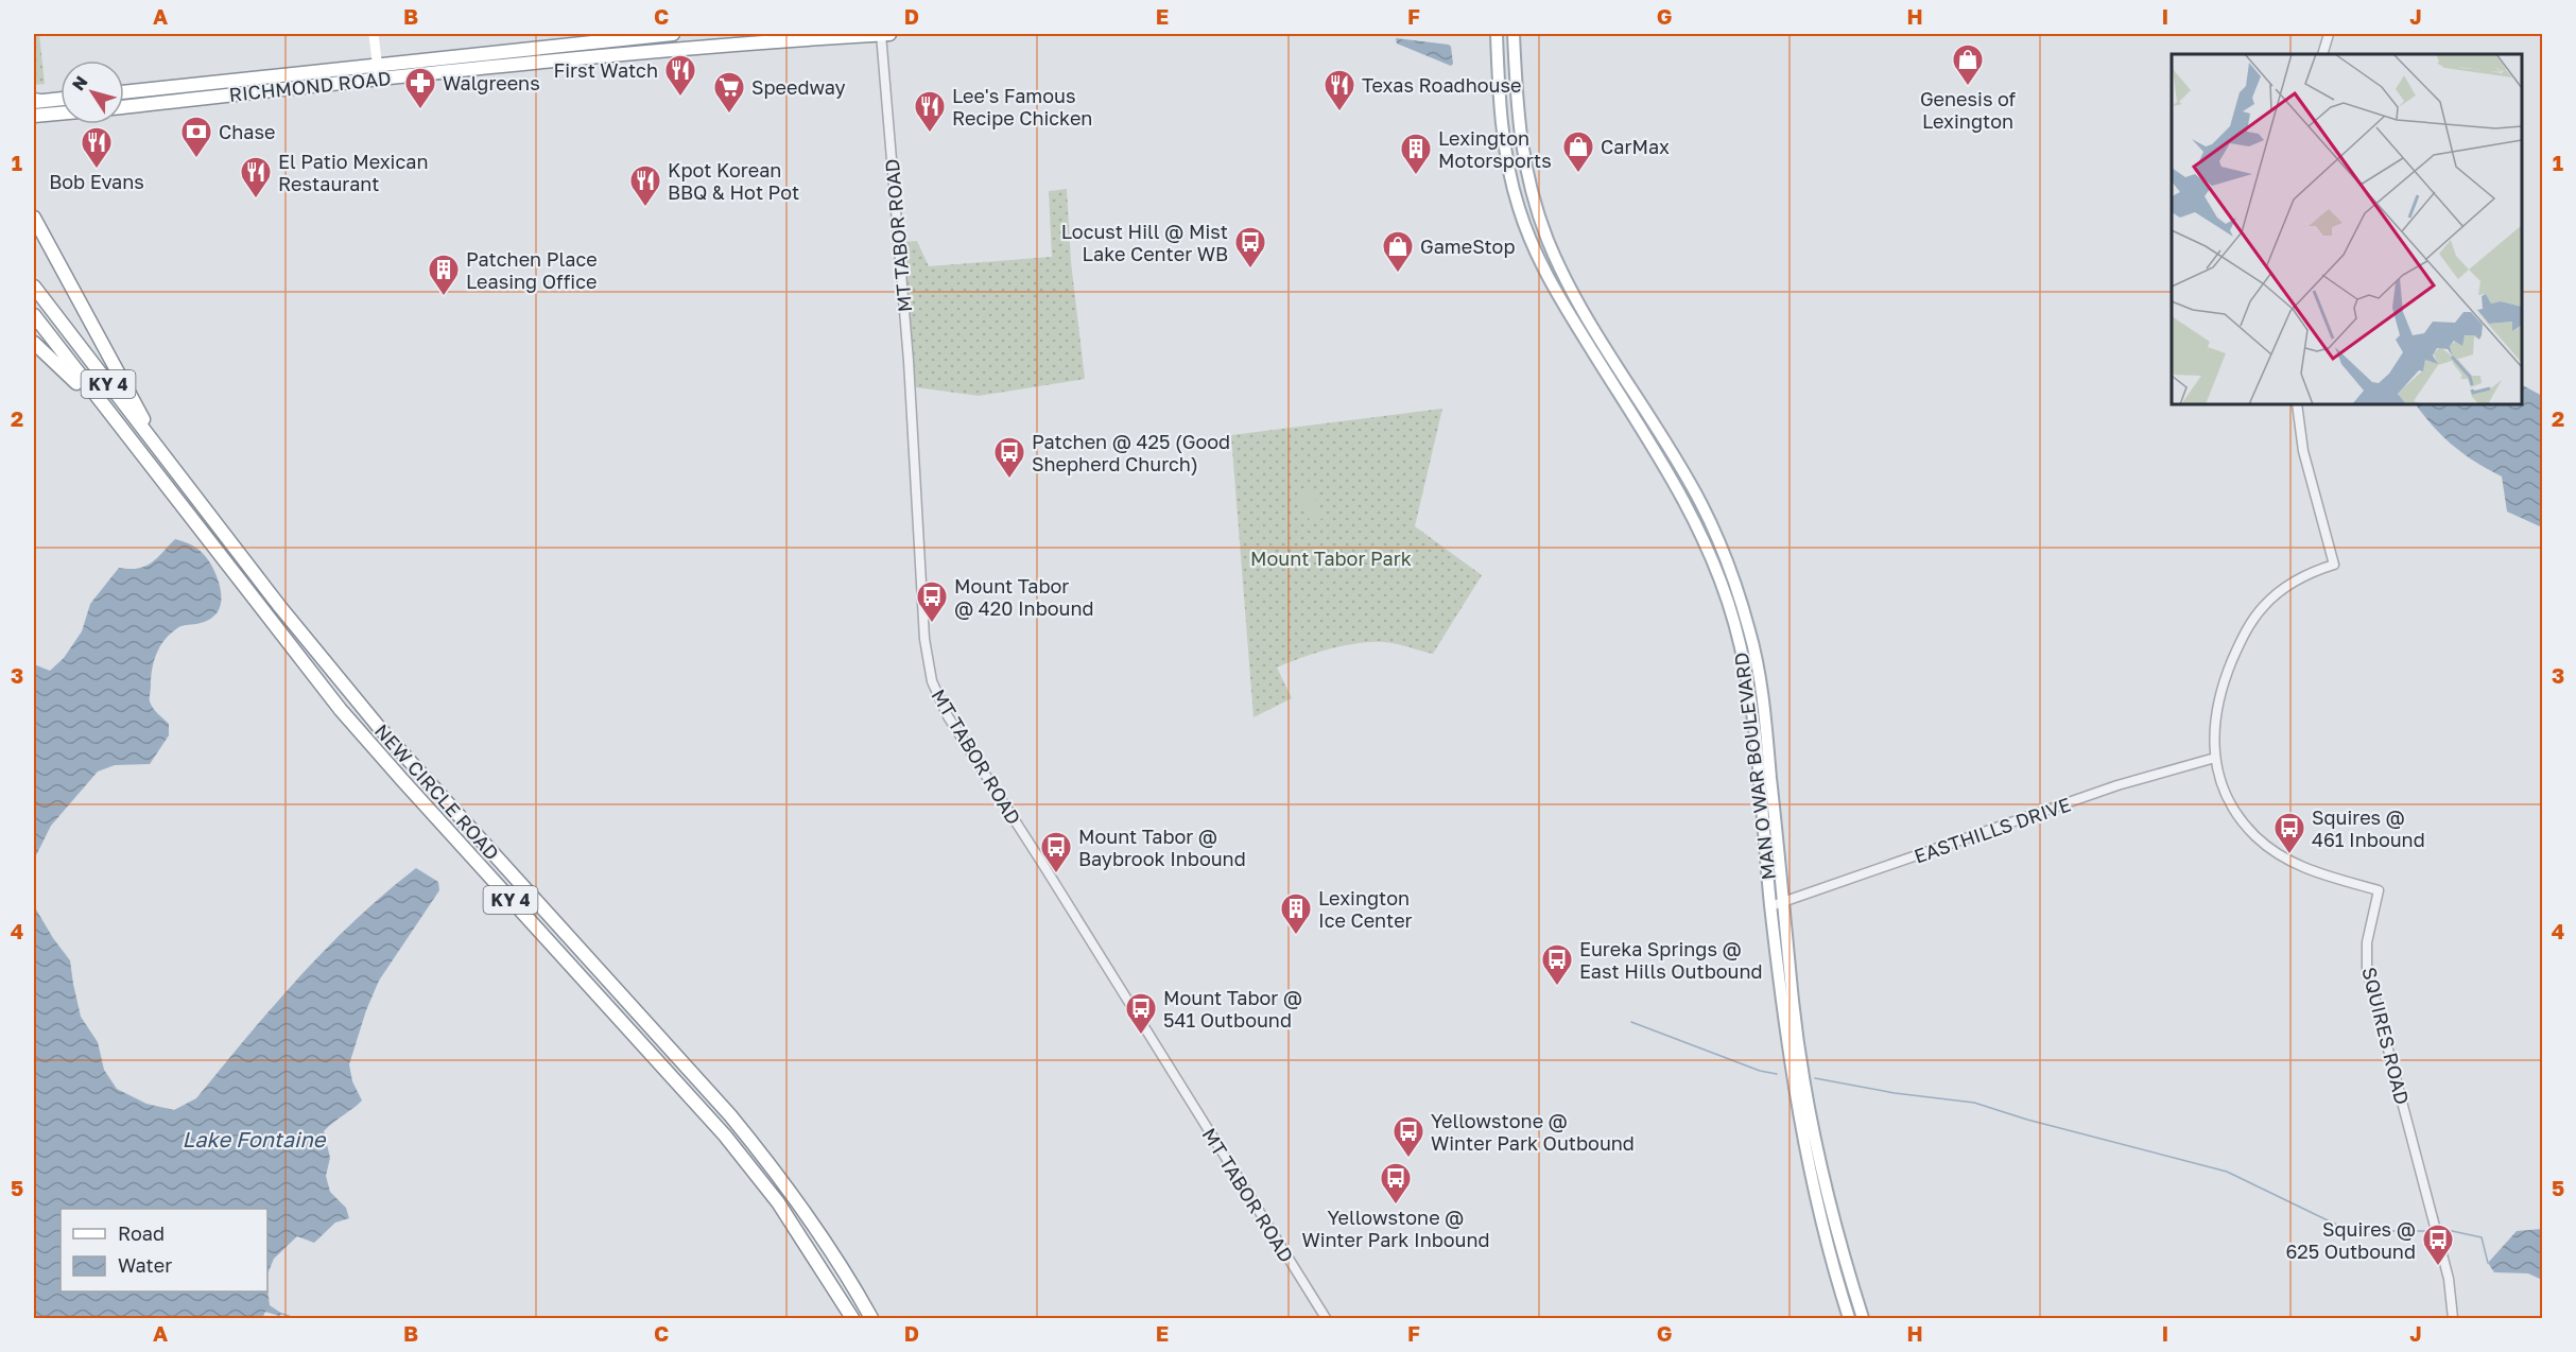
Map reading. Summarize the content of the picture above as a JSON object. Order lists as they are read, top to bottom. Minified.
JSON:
{"streets":{"highway":["RICHMOND ROAD","KY 4","NEW CIRCLE ROAD"],"main road":["MAN O WAR BOULEVARD"],"street":["MT TABOR ROAD","EASTHILLS DRIVE","SQUIRES ROAD"]},"crossings":[["RICHMOND ROAD","MT TABOR ROAD"],["MAN O WAR BOULEVARD","EASTHILLS DRIVE"],["EASTHILLS DRIVE","SQUIRES ROAD"]],"water":["Lake Fontaine"],"parks":["Mount Tabor Park"],"places":{"shop":["Genesis of Lexington","CarMax","GameStop"],"restaurant":["First Watch","Texas Roadhouse","Lee's Famous Recipe Chicken","Bob Evans","El Patio Mexican Restaurant","Kpot Korean BBQ & Hot Pot"],"pharmacy":["Walgreens"],"supermarket":["Speedway"],"bank":["Chase"],"building":["Lexington Motorsports","Patchen Place Leasing Office","Lexington Ice Center"],"bus stop":["Locust Hill @ Mist Lake Center WB","Patchen @ 425 (Good Shepherd Church)","Mount Tabor @ 420 Inbound","Squires @ 461 Inbound","Mount Tabor @ Baybrook Inbound","Eureka Springs @ East Hills Outbound","Mount Tabor @ 541 Outbound","Yellowstone @ Winter Park Outbound","Yellowstone @ Winter Park Inbound","Squires @ 625 Outbound"]},"legend":["Road","Water"],"north":"top left","grid":{"columns":["A","B","C","D","E","F","G","H","I","J"],"rows":["1","2","3","4","5"]}}
